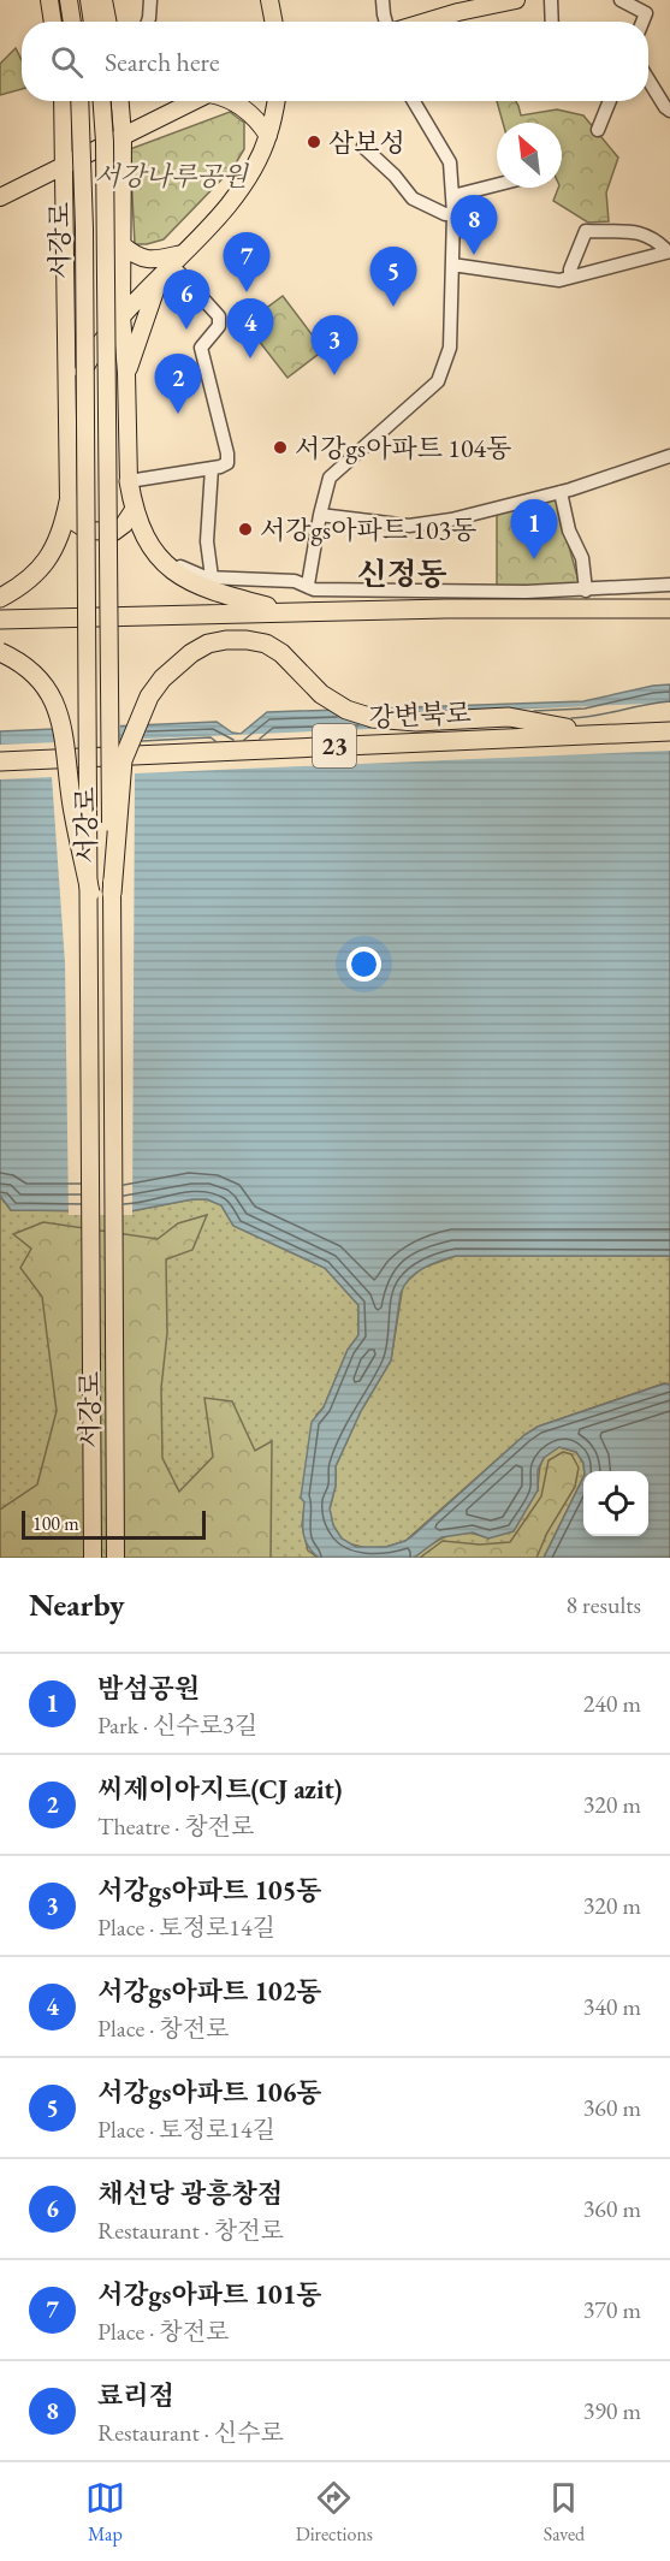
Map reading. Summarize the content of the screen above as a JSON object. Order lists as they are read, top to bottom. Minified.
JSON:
{"streets":{"highway":["강변북로","23"],"main road":["서강로"]},"districts":["신정동"],"parks":["서강나루공원"],"places":["삼보성","서강gs아파트 104동","서강gs아파트 103동"],"scale_bar":"100 m","north":"top left","page":{"search":"Search here","pins":["8","7","5","6","4","3","2","1"],"scale":"100 m","heading":["Nearby","8 results"],"list":[{"mark":"1","name":"밤섬공원","note":"Park · 신수로3길","value":"240 m"},{"mark":"2","name":"씨제이아지트(CJ azit)","note":"Theatre · 창전로","value":"320 m"},{"mark":"3","name":"서강gs아파트 105동","note":"Place · 토정로14길","value":"320 m"},{"mark":"4","name":"서강gs아파트 102동","note":"Place · 창전로","value":"340 m"},{"mark":"5","name":"서강gs아파트 106동","note":"Place · 토정로14길","value":"360 m"},{"mark":"6","name":"채선당 광흥창점","note":"Restaurant · 창전로","value":"360 m"},{"mark":"7","name":"서강gs아파트 101동","note":"Place · 창전로","value":"370 m"},{"mark":"8","name":"료리점","note":"Restaurant · 신수로","value":"390 m"}],"nav":["Map","Directions","Saved"]}}
